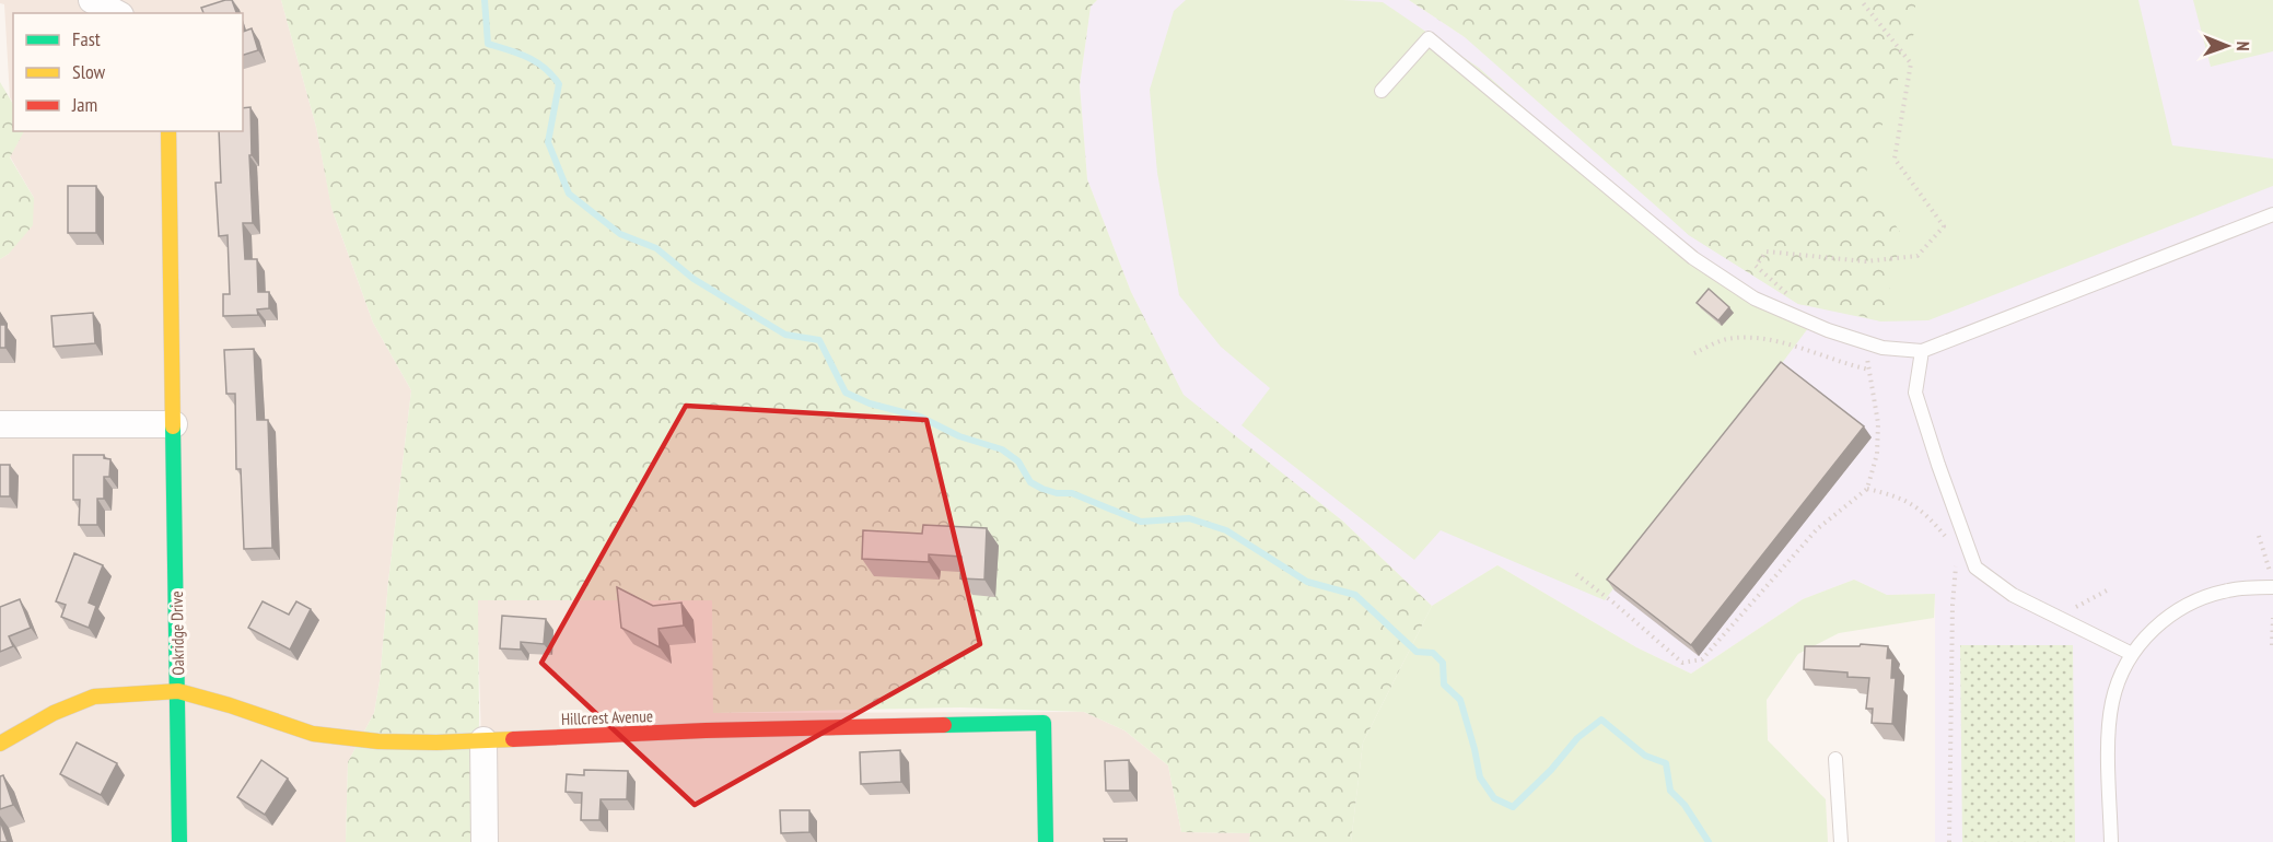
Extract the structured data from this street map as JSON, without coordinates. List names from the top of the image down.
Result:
{
  "streets": {
    "street": ["Oakridge Drive", "Hillcrest Avenue"]
  },
  "crossings": [
    ["Oakridge Drive", "Hillcrest Avenue"]
  ],
  "legend": ["Fast", "Slow", "Jam"],
  "north": "right"
}
